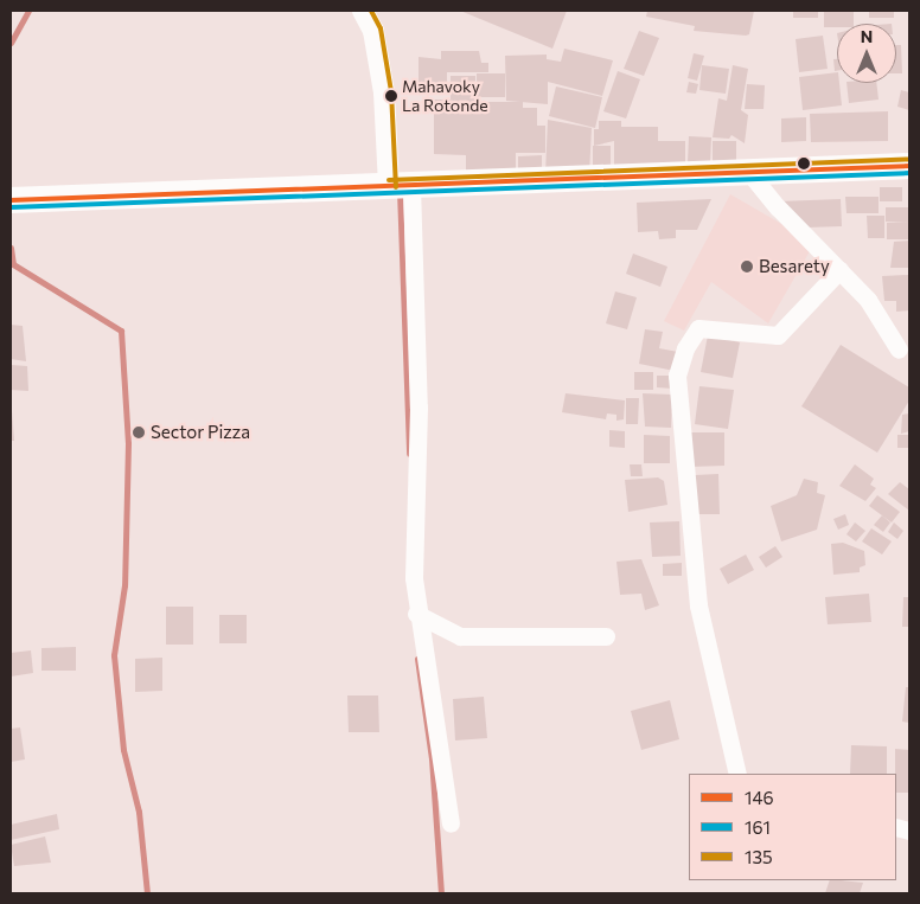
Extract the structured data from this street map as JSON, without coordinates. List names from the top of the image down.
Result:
{
  "places": ["Mahavoky La Rotonde", "Besarety", "Sector Pizza"],
  "lines": ["transit line 135", "transit line 146", "transit line 161"],
  "legend": ["146", "161", "135"],
  "north": "top"
}
